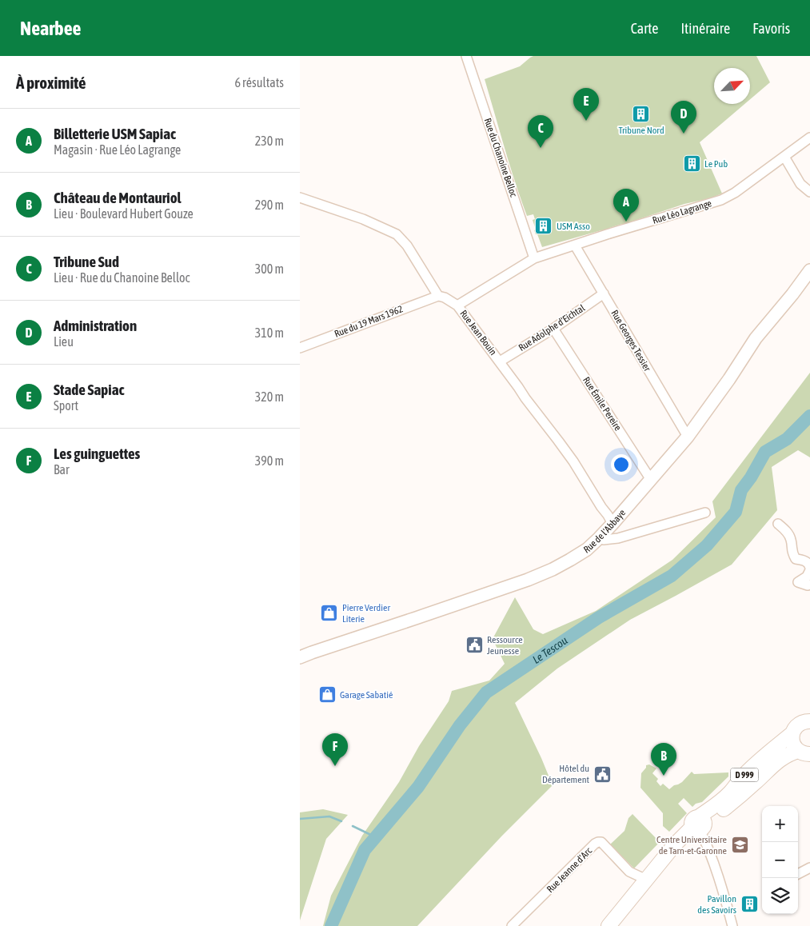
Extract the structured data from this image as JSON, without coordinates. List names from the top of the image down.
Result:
{
  "streets": {
    "main road": ["Rue de l'Abbaye", "D 999"],
    "street": [
      "Rue du Chanoine Belloc",
      "Rue Léo Lagrange",
      "Rue du 19 Mars 1962",
      "Rue Adolphe d'Eichtal",
      "Rue Jean Bouin",
      "Rue Georges Tessier",
      "Rue Émile Pereire",
      "Rue Jeanne d'Arc"
    ]
  },
  "crossings": [
    ["Rue du Chanoine Belloc", "Rue Léo Lagrange"],
    ["Rue Léo Lagrange", "Rue Jean Bouin"],
    ["Rue Léo Lagrange", "Rue Georges Tessier"],
    ["Rue du 19 Mars 1962", "Rue Jean Bouin"],
    ["Rue Adolphe d'Eichtal", "Rue Jean Bouin"],
    ["Rue Adolphe d'Eichtal", "Rue Georges Tessier"],
    ["Rue Adolphe d'Eichtal", "Rue Émile Pereire"],
    ["Rue Jean Bouin", "Rue de l'Abbaye"],
    ["Rue Georges Tessier", "Rue de l'Abbaye"],
    ["Rue Émile Pereire", "Rue de l'Abbaye"],
    ["D 999", "Rue Jeanne d'Arc"]
  ],
  "water": ["Le Tescou"],
  "places": {
    "building": [
      "Tribune Nord",
      "Le Pub",
      "USM Asso",
      "Pavillon des Savoirs"
    ],
    "shop": ["Pierre Verdier Literie", "Garage Sabatié"],
    "public building": ["Ressource Jeunesse", "Hôtel du Département"],
    "school or university": ["Centre Universitaire de Tarn-et-Garonne"]
  },
  "north": "top right",
  "page": {
    "header": "Nearbee",
    "nav": ["Carte", "Itinéraire", "Favoris"],
    "heading": ["À proximité", "6 résultats"],
    "pins": [
      "E",
      "D",
      "C",
      "A",
      "F",
      "B"
    ],
    "list": [
      {
        "mark": "A",
        "name": "Billetterie USM Sapiac",
        "note": "Magasin · Rue Léo Lagrange",
        "value": "230 m"
      },
      {
        "mark": "B",
        "name": "Château de Montauriol",
        "note": "Lieu · Boulevard Hubert Gouze",
        "value": "290 m"
      },
      {
        "mark": "C",
        "name": "Tribune Sud",
        "note": "Lieu · Rue du Chanoine Belloc",
        "value": "300 m"
      },
      {
        "mark": "D",
        "name": "Administration",
        "note": "Lieu",
        "value": "310 m"
      },
      {
        "mark": "E",
        "name": "Stade Sapiac",
        "note": "Sport",
        "value": "320 m"
      },
      {
        "mark": "F",
        "name": "Les guinguettes",
        "note": "Bar",
        "value": "390 m"
      }
    ],
    "map_buttons": ["+", "−"]
  }
}
